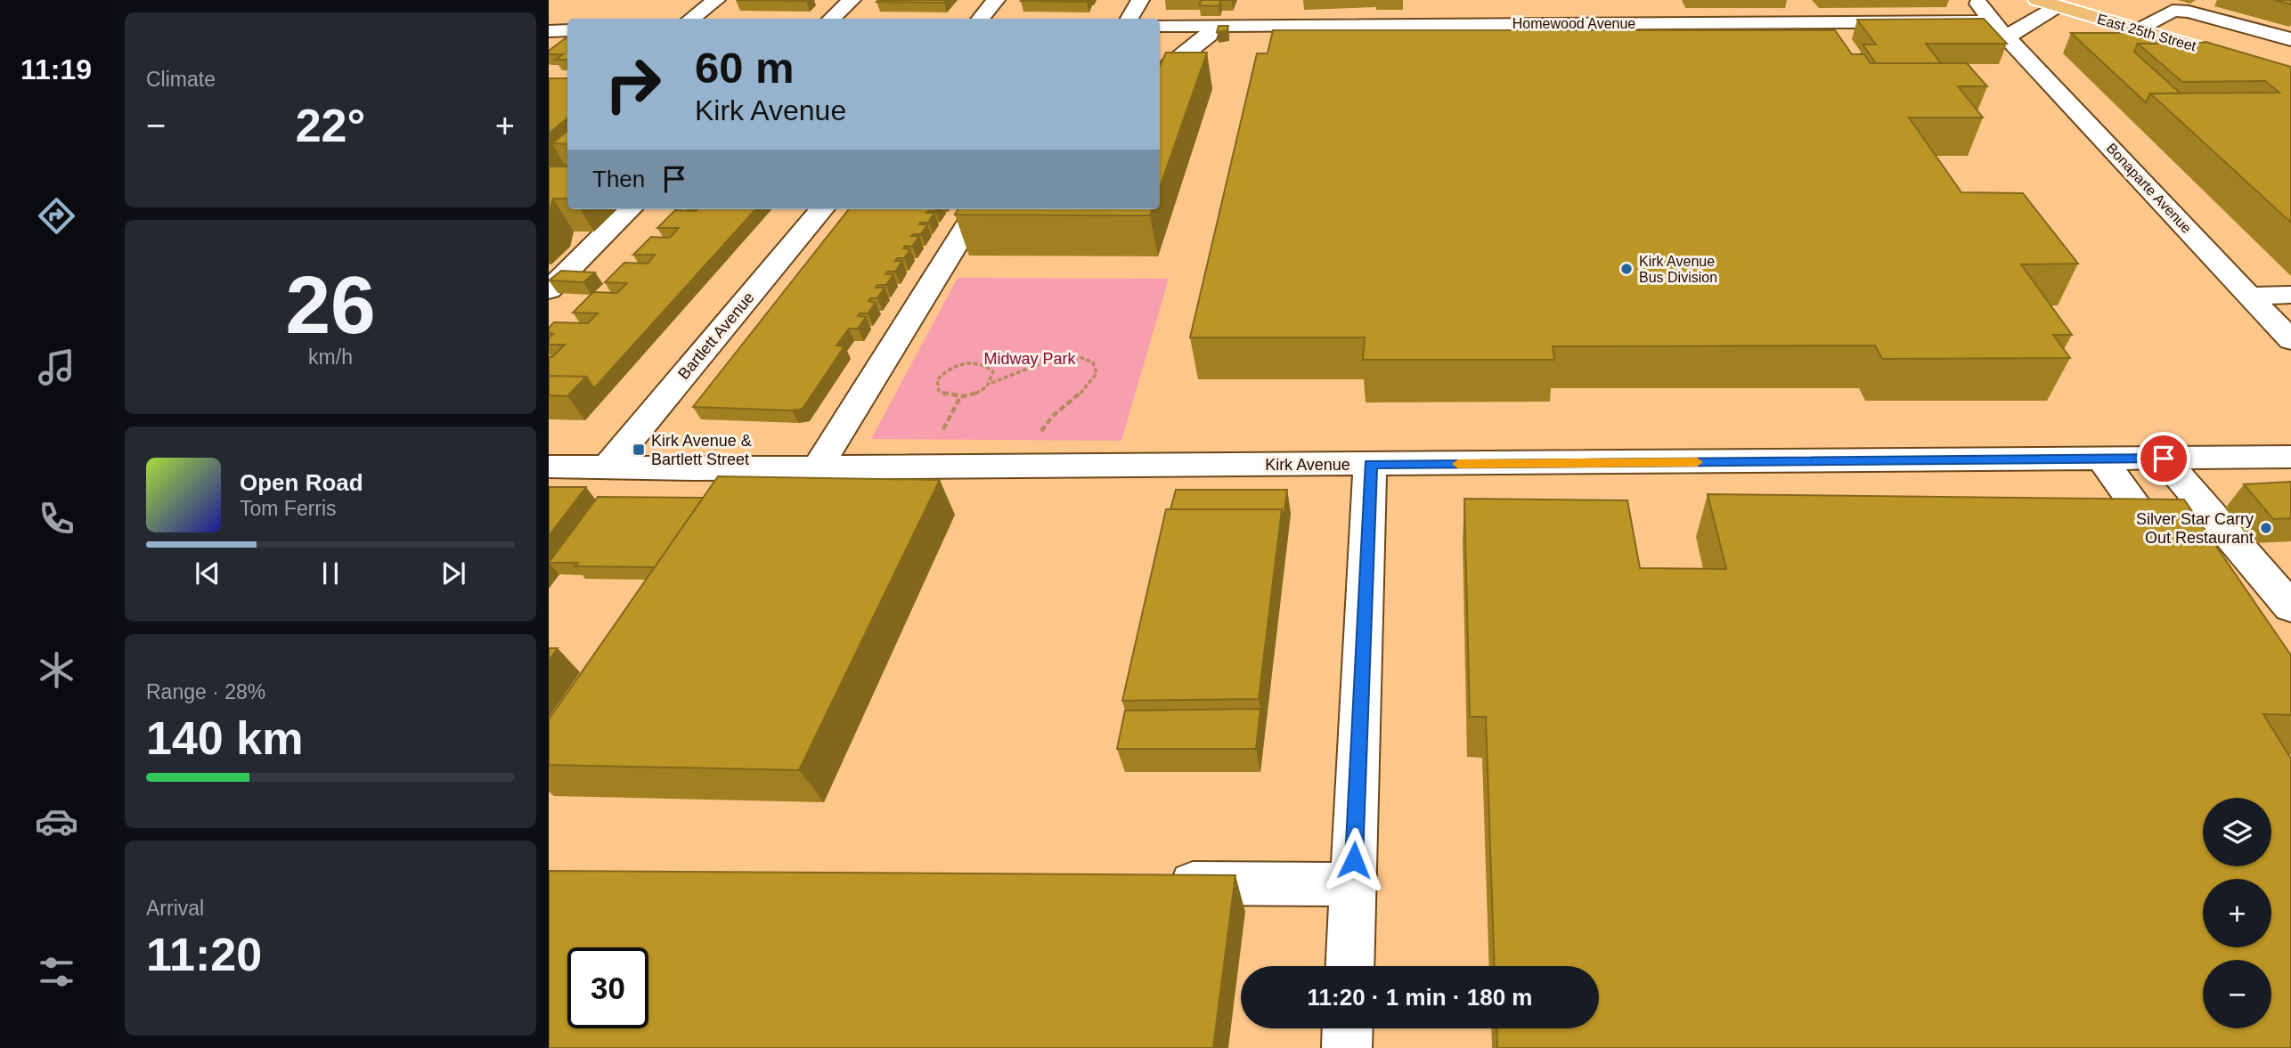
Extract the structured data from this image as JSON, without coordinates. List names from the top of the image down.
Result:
{
  "streets": {
    "main road": ["East 25th Street"],
    "street": [
      "Homewood Avenue",
      "Bonaparte Avenue",
      "Bartlett Avenue",
      "Kirk Avenue"
    ]
  },
  "crossings": [
    ["Homewood Avenue", "Bonaparte Avenue"],
    ["Bartlett Avenue", "Kirk Avenue"]
  ],
  "parks": ["Midway Park"],
  "places": {
    "other": ["Kirk Avenue Bus Division", "Silver Star Carry Out Restaurant"],
    "transit": ["Kirk Avenue & Bartlett Street"]
  },
  "page": {
    "tabs": "11:19",
    "tile": [
      "Climate",
      ["26", "km/h"],
      ["Range · 28%", "140 km"],
      ["Arrival", "11:20"]
    ],
    "turn": ["60 m", "Kirk Avenue"],
    "heat": ["−", "22°", "+"],
    "then": "Then",
    "song": ["Open Road", "Tom Ferris"],
    "map_buttons": ["+", "−"],
    "limit": "30",
    "trip": "11:20 · 1 min · 180 m"
  }
}
